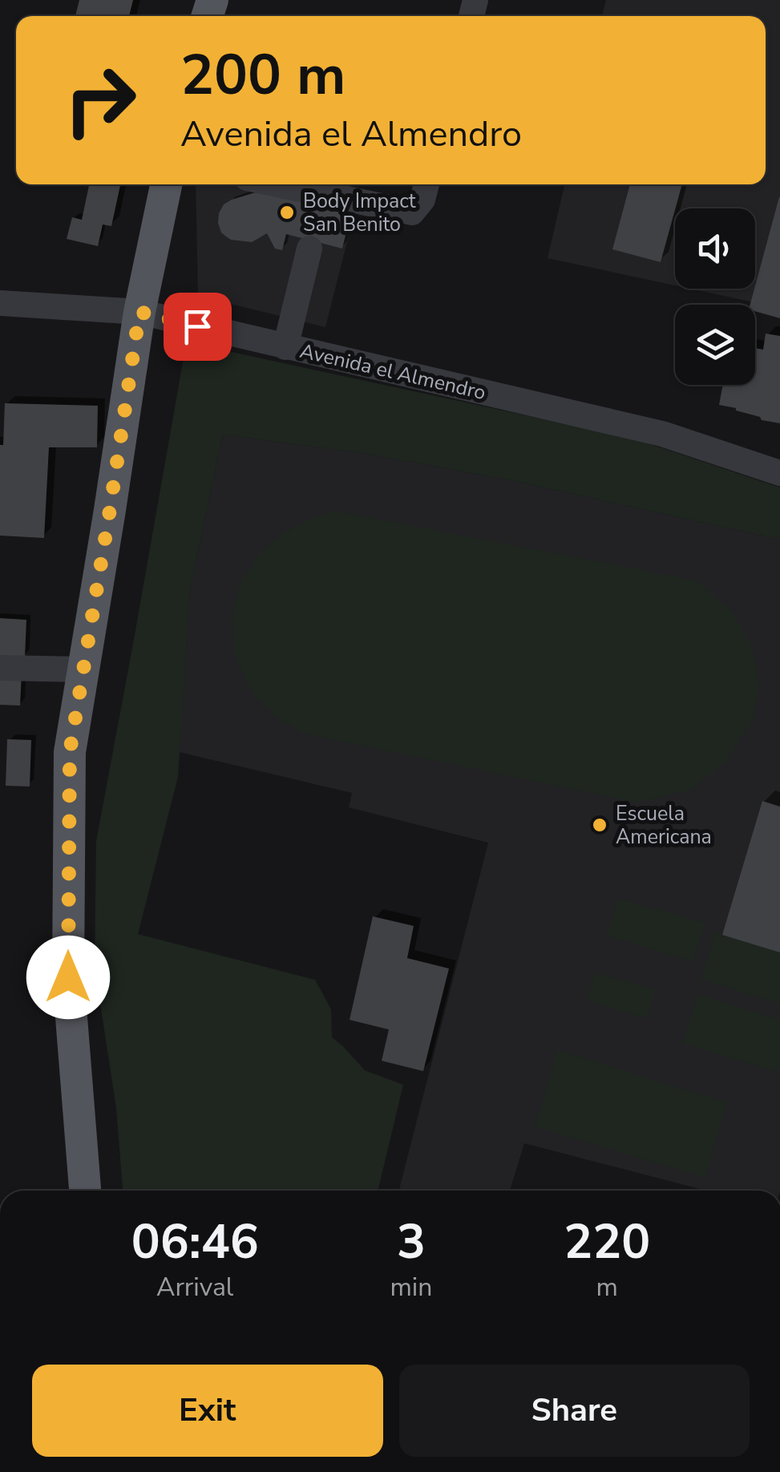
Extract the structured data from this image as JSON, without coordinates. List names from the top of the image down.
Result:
{
  "streets": {
    "street": ["Avenida el Almendro"]
  },
  "places": ["Body Impact San Benito", "Escuela Americana"],
  "page": {
    "turn": ["200 m", "Avenida el Almendro"],
    "eta": [
      "06:46",
      "Arrival",
      "3",
      "min",
      "220",
      "m"
    ],
    "buttons": ["Exit", "Share"]
  }
}
